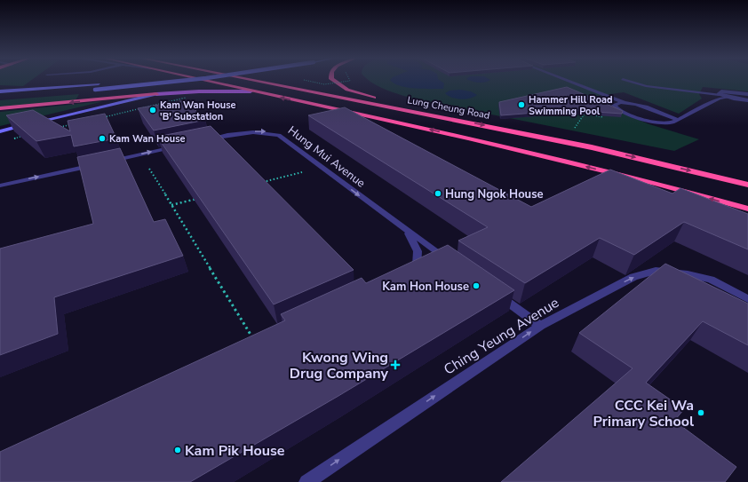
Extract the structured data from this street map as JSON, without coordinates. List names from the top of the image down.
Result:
{
  "streets": {
    "highway": ["Lung Cheung Road"],
    "street": ["Hung Mui Avenue", "Ching Yeung Avenue"]
  },
  "one_way": ["Hung Mui Avenue", "Ching Yeung Avenue"],
  "places": {
    "other": [
      "Hammer Hill Road Swimming Pool",
      "Kam Wan House 'B' Substation",
      "Kam Wan House",
      "Hung Ngok House",
      "Kam Hon House",
      "CCC Kei Wa Primary School",
      "Kam Pik House"
    ],
    "health": ["Kwong Wing Drug Company"]
  }
}
